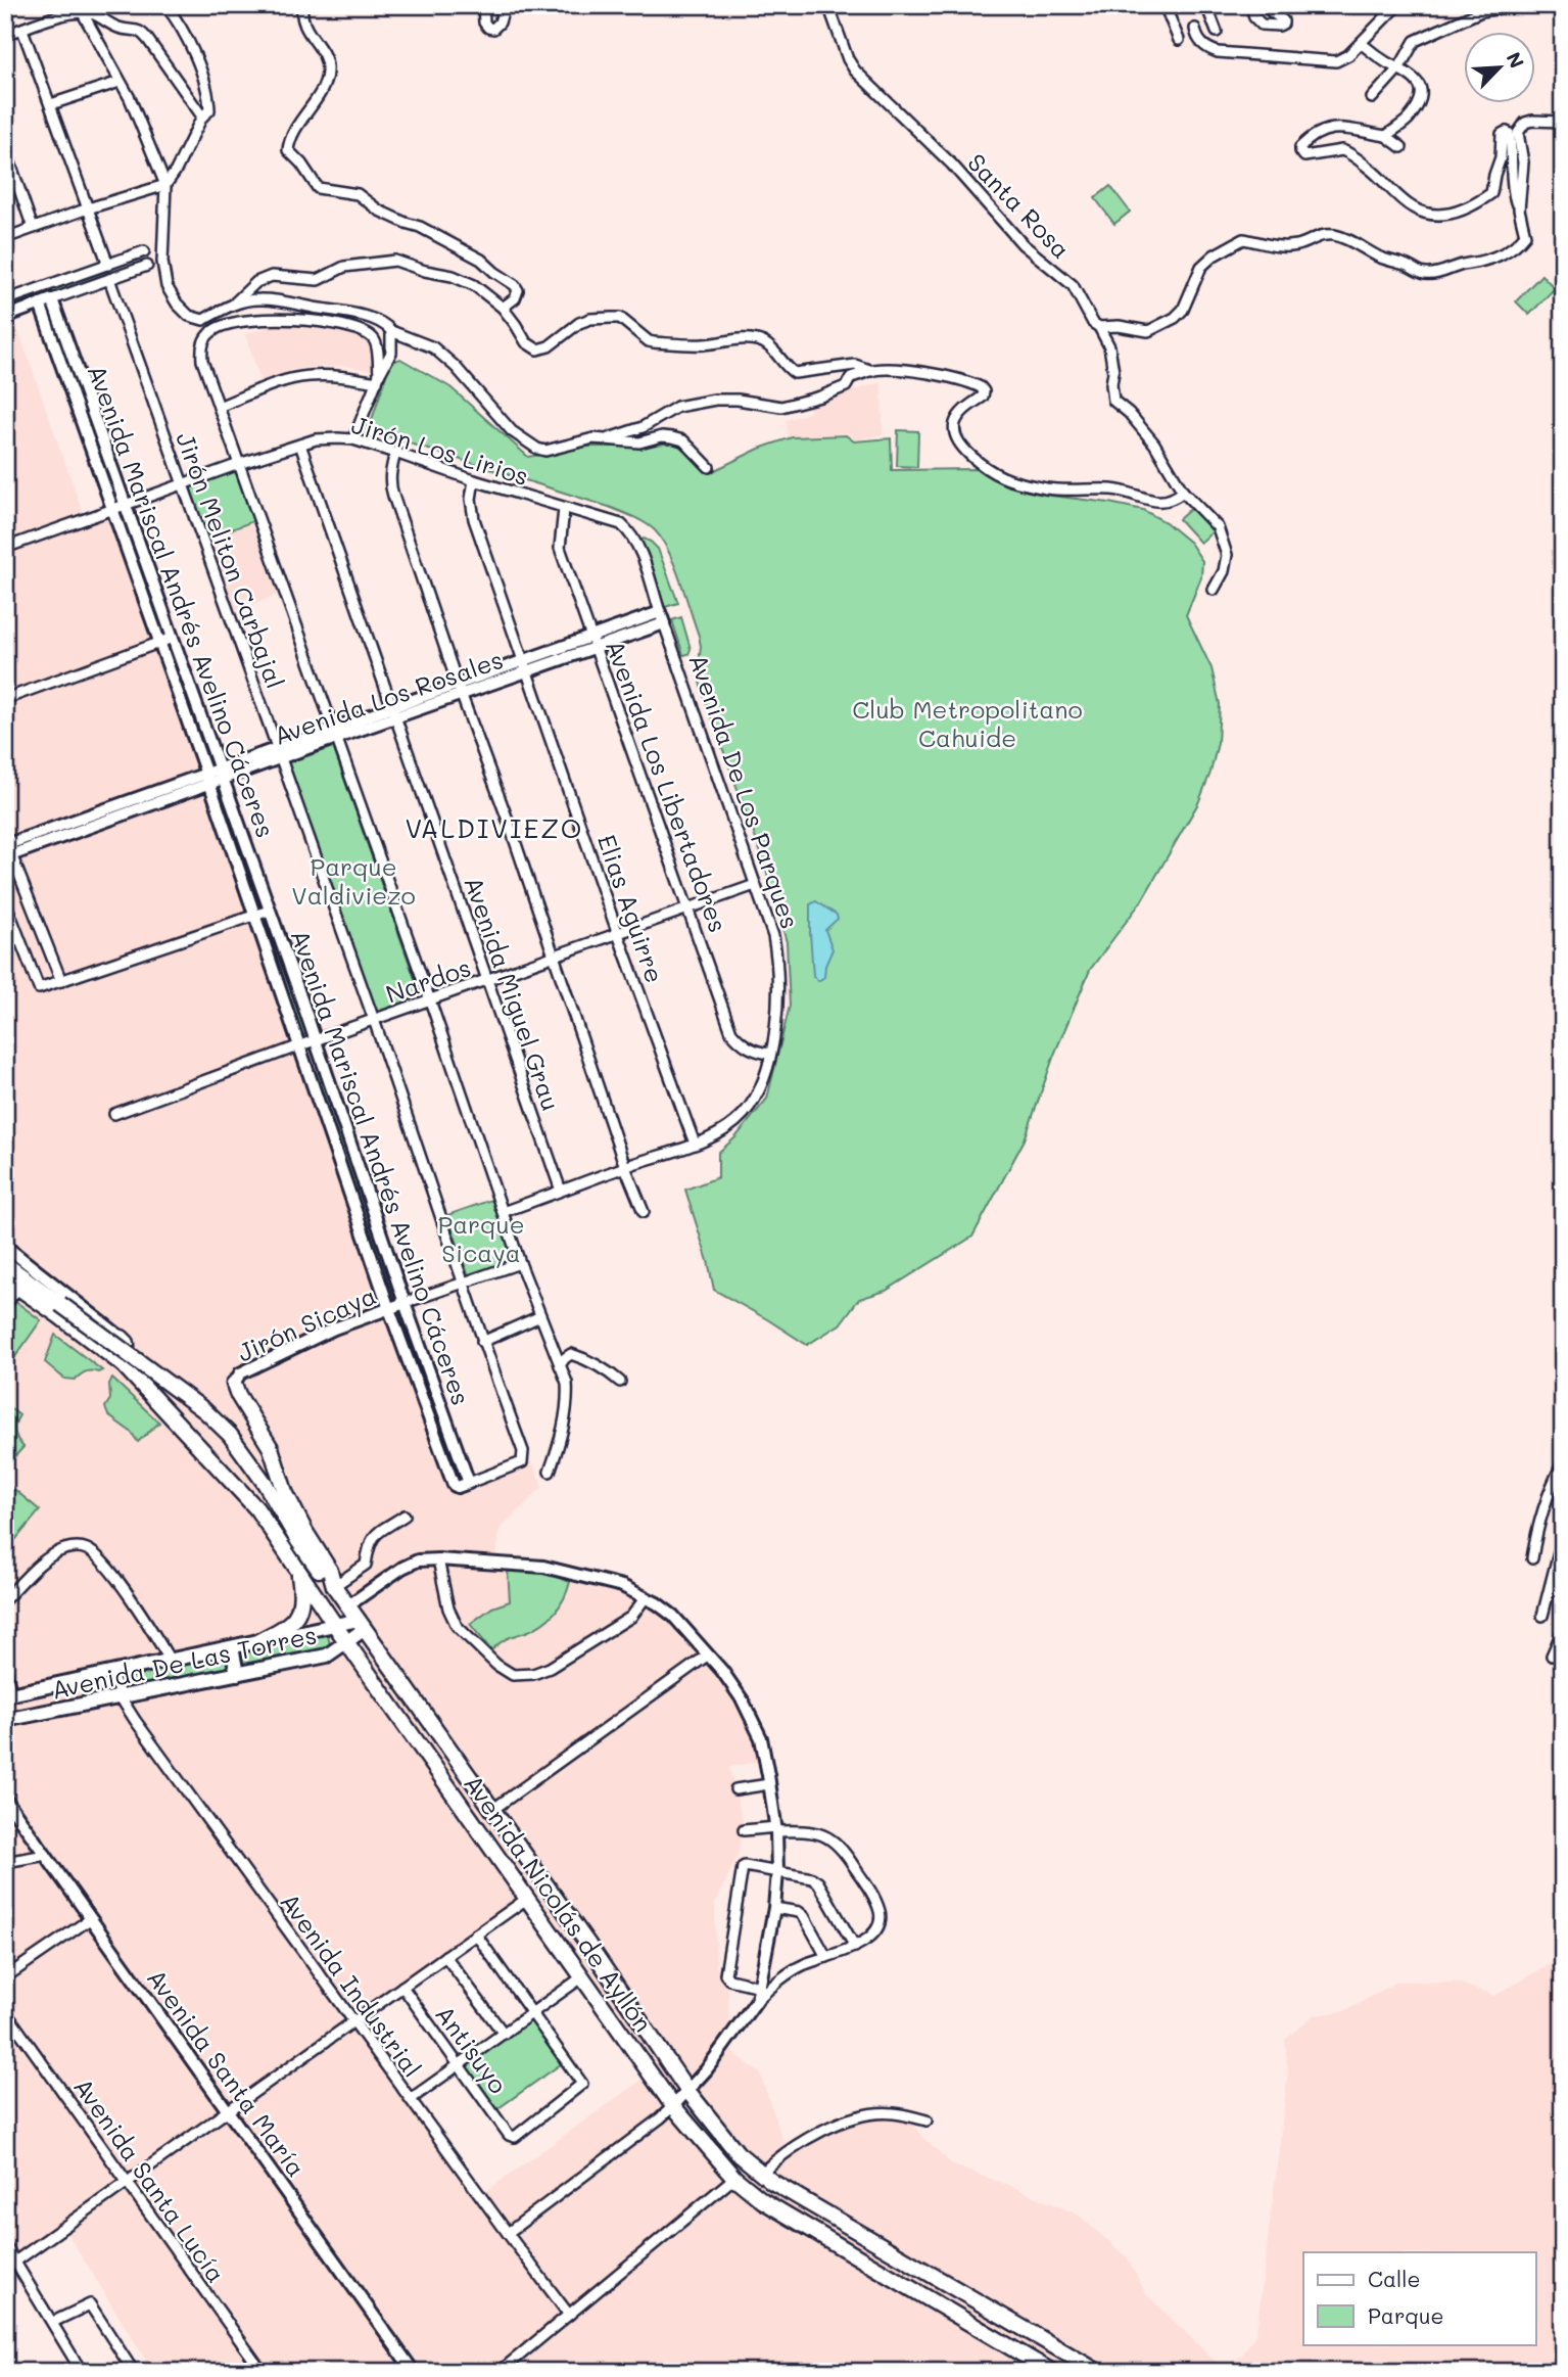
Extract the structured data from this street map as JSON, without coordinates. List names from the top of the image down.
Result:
{
  "streets": {
    "main road": ["Avenida De Las Torres", "Avenida Nicolás de Ayllón"],
    "street": [
      "Santa Rosa",
      "Jirón Los Lirios",
      "Jirón Meliton Carbajal",
      "Avenida Mariscal Andrés Avelino Cáceres",
      "Avenida Los Rosales",
      "Avenida Los Libertadores",
      "Avenida De Los Parques",
      "Elias Aguirre",
      "Nardos",
      "Avenida Miguel Grau",
      "Jirón Sicaya",
      "Avenida Industrial",
      "Antisuyo",
      "Avenida Santa María",
      "Avenida Santa Lucía"
    ]
  },
  "crossings": [
    ["Jirón Los Lirios", "Jirón Meliton Carbajal"],
    ["Jirón Los Lirios", "Avenida Mariscal Andrés Avelino Cáceres"],
    ["Jirón Los Lirios", "Avenida Los Libertadores"],
    ["Jirón Los Lirios", "Avenida De Los Parques"],
    ["Jirón Los Lirios", "Elias Aguirre"],
    ["Jirón Los Lirios", "Avenida Miguel Grau"],
    ["Jirón Meliton Carbajal", "Avenida Mariscal Andrés Avelino Cáceres"],
    ["Jirón Meliton Carbajal", "Avenida Los Rosales"],
    ["Jirón Meliton Carbajal", "Nardos"],
    ["Jirón Meliton Carbajal", "Jirón Sicaya"],
    ["Avenida Mariscal Andrés Avelino Cáceres", "Avenida Los Rosales"],
    ["Avenida Mariscal Andrés Avelino Cáceres", "Nardos"],
    ["Avenida Mariscal Andrés Avelino Cáceres", "Jirón Sicaya"],
    ["Avenida Los Rosales", "Avenida Los Libertadores"],
    ["Avenida Los Rosales", "Avenida De Los Parques"],
    ["Avenida Los Rosales", "Elias Aguirre"],
    ["Avenida Los Rosales", "Avenida Miguel Grau"],
    ["Avenida Los Libertadores", "Avenida De Los Parques"],
    ["Avenida Los Libertadores", "Nardos"],
    ["Avenida De Los Parques", "Elias Aguirre"],
    ["Avenida De Los Parques", "Nardos"],
    ["Avenida De Los Parques", "Avenida Miguel Grau"],
    ["Elias Aguirre", "Nardos"],
    ["Nardos", "Avenida Miguel Grau"],
    ["Jirón Sicaya", "Avenida Nicolás de Ayllón"],
    ["Avenida De Las Torres", "Avenida Nicolás de Ayllón"],
    ["Avenida De Las Torres", "Avenida Industrial"]
  ],
  "districts": ["VALDIVIEZO"],
  "parks": ["Club Metropolitano Cahuide", "Parque Valdiviezo", "Parque Sicaya"],
  "legend": ["Calle", "Parque"],
  "north": "top right"
}
